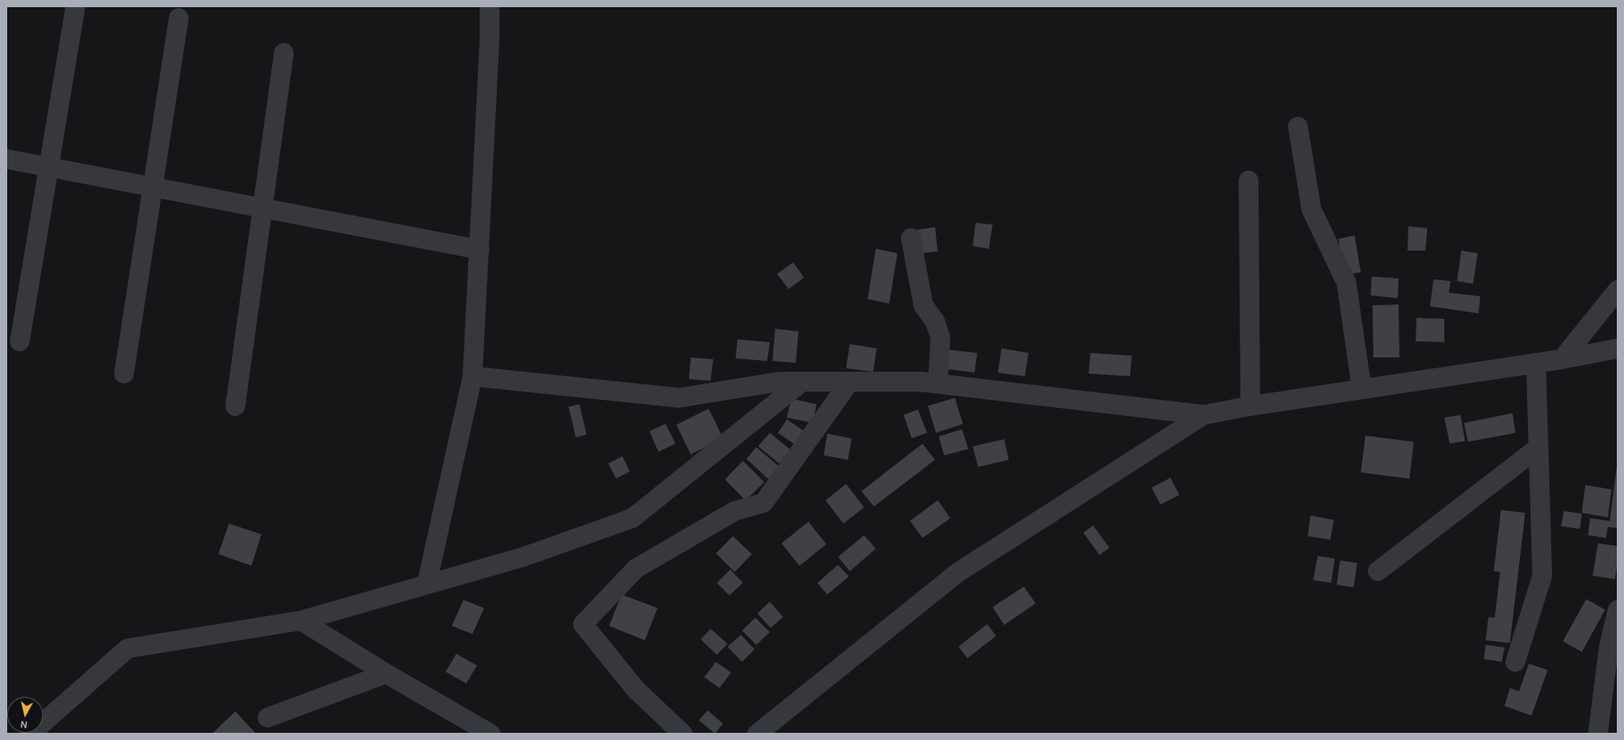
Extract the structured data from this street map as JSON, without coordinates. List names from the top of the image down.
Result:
{
  "north": "bottom"
}
